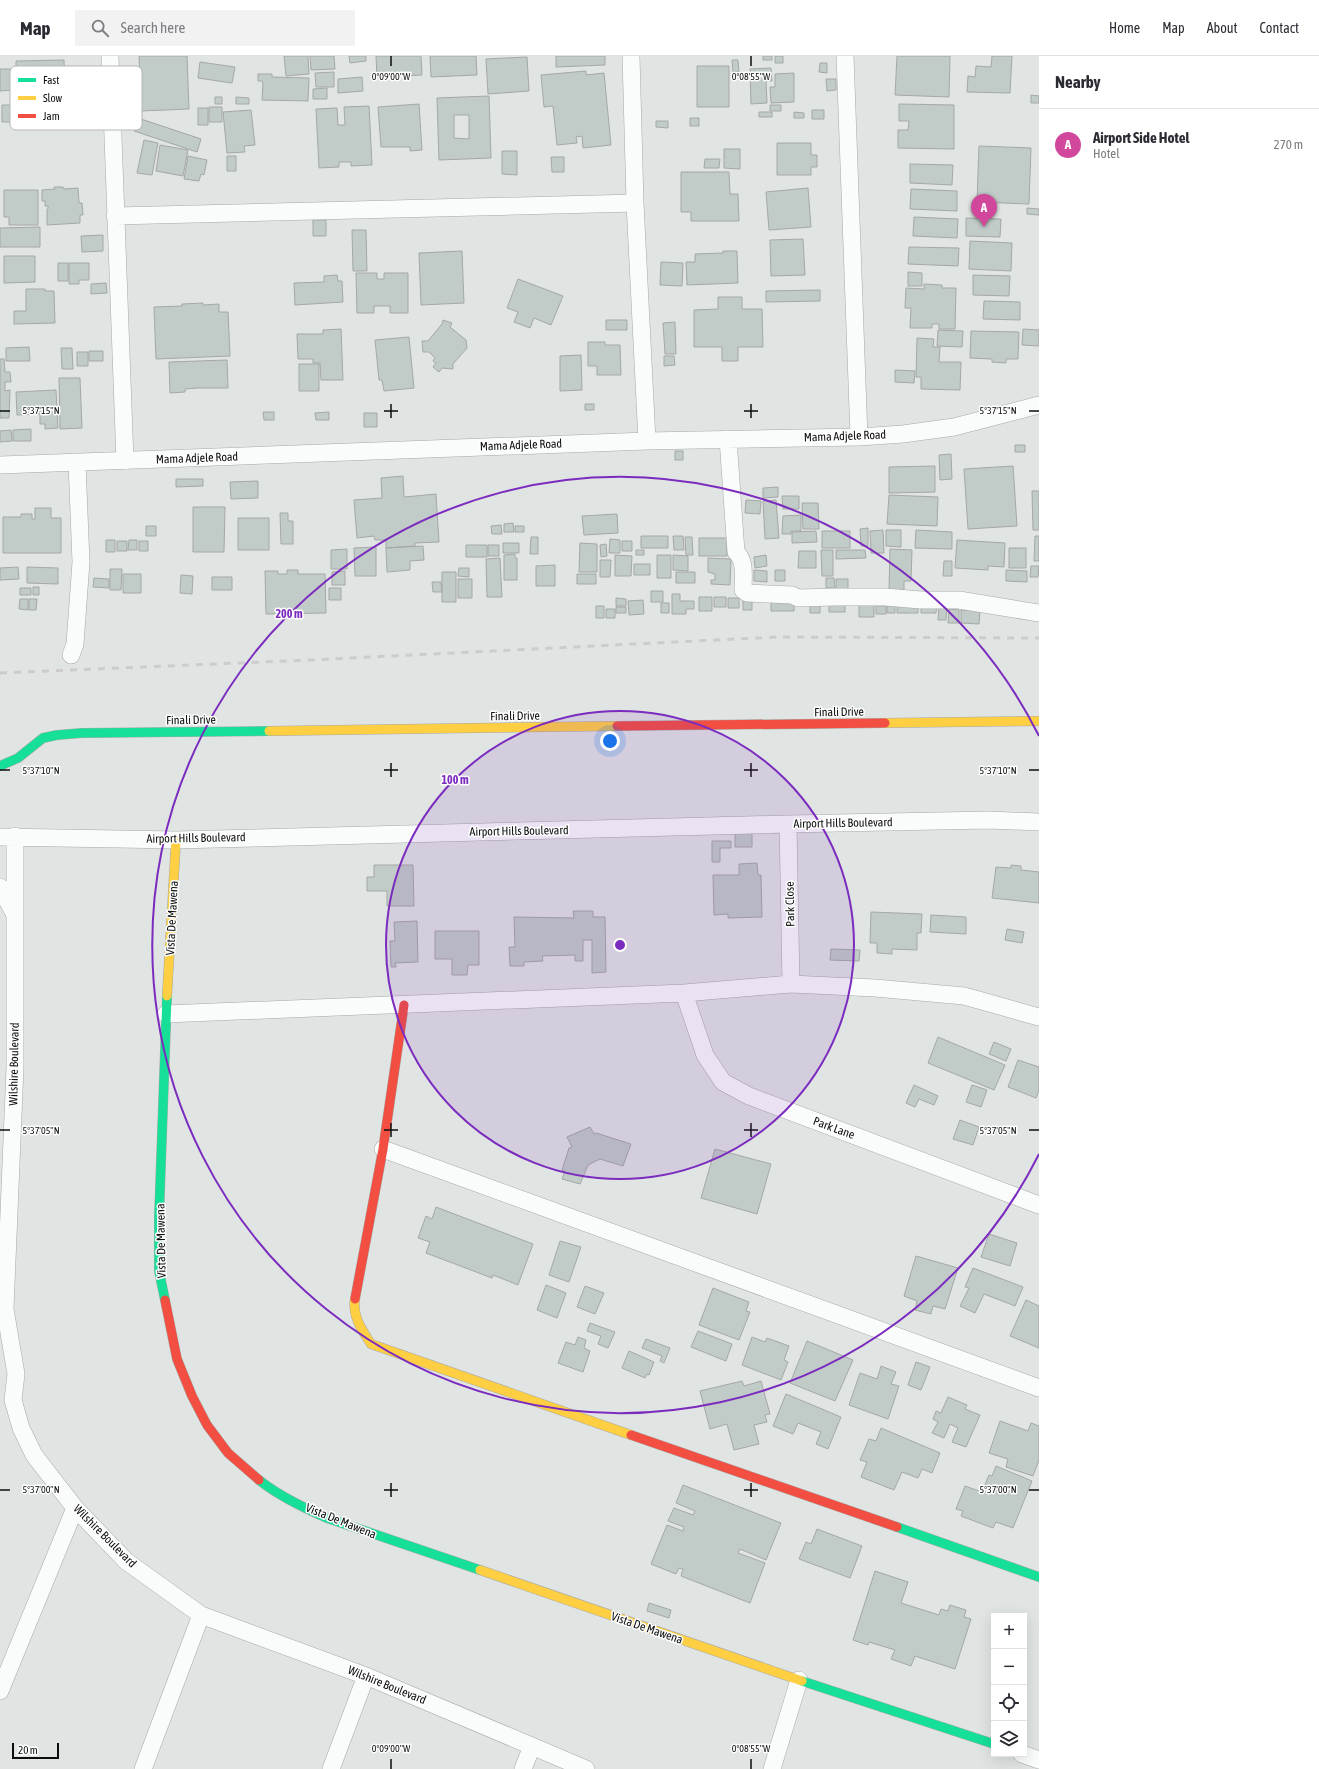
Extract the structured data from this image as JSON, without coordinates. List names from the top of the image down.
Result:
{
  "streets": {
    "street": [
      "Mama Adjele Road",
      "Finali Drive",
      "Airport Hills Boulevard",
      "Park Close",
      "Vista De Mawena",
      "Wilshire Boulevard",
      "Park Lane"
    ]
  },
  "crossings": [
    ["Airport Hills Boulevard", "Park Close"],
    ["Airport Hills Boulevard", "Vista De Mawena"],
    ["Airport Hills Boulevard", "Wilshire Boulevard"]
  ],
  "legend": ["Fast", "Slow", "Jam"],
  "scale_bar": "20 m",
  "page": {
    "header": "Map",
    "search": "Search here",
    "nav": [
      "Home",
      "Map",
      "About",
      "Contact"
    ],
    "heading": "Nearby",
    "list": [
      {
        "mark": "A",
        "name": "Airport Side Hotel",
        "note": "Hotel",
        "value": "270 m"
      }
    ],
    "pins": "A",
    "map_buttons": ["+", "−"],
    "scale": "20 m"
  },
  "coordinates": [
    "0°09'00\"W",
    "0°08'55\"W",
    "5°37'15\"N",
    "5°37'10\"N",
    "5°37'05\"N",
    "5°37'00\"N"
  ],
  "rings": ["200 m", "100 m"]
}
